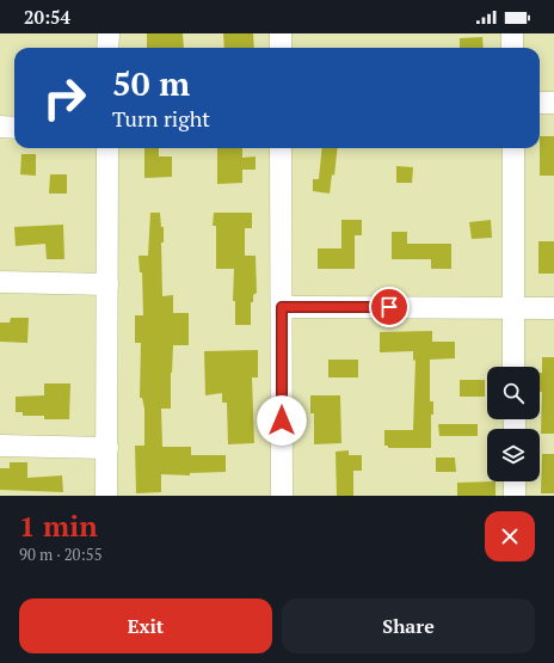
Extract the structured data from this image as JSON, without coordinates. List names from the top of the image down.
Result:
{
  "page": {
    "status": "20:54",
    "turn": ["50 m", "Turn right"],
    "heading": ["1 min", "90 m · 20:55"],
    "buttons": ["Exit", "Share"]
  }
}
